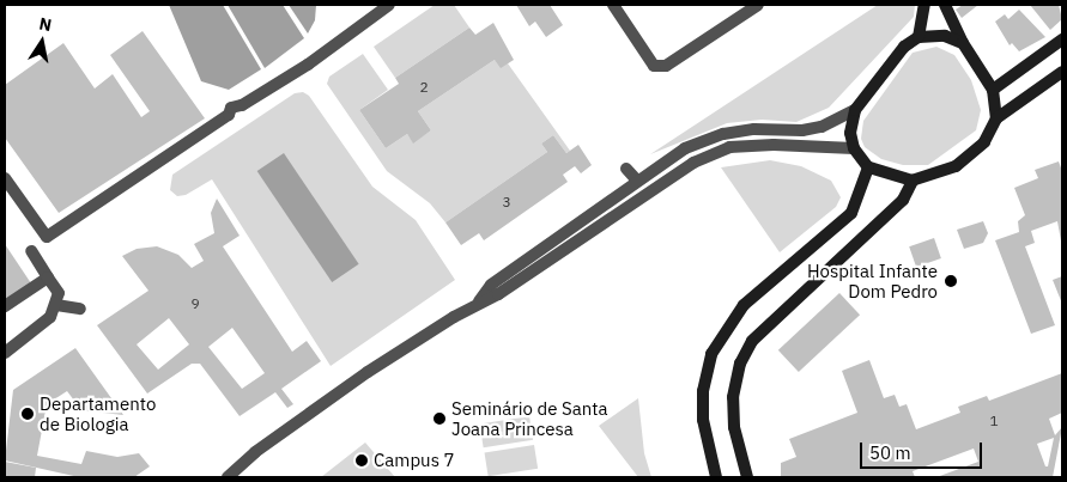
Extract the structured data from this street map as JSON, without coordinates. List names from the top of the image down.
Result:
{
  "places": [
    "Hospital Infante Dom Pedro",
    "Departamento de Biologia",
    "Seminário de Santa Joana Princesa",
    "Campus 7"
  ],
  "house_numbers": [
    "2",
    "3",
    "9",
    "1"
  ],
  "scale_bar": "50 m",
  "north": "top"
}
